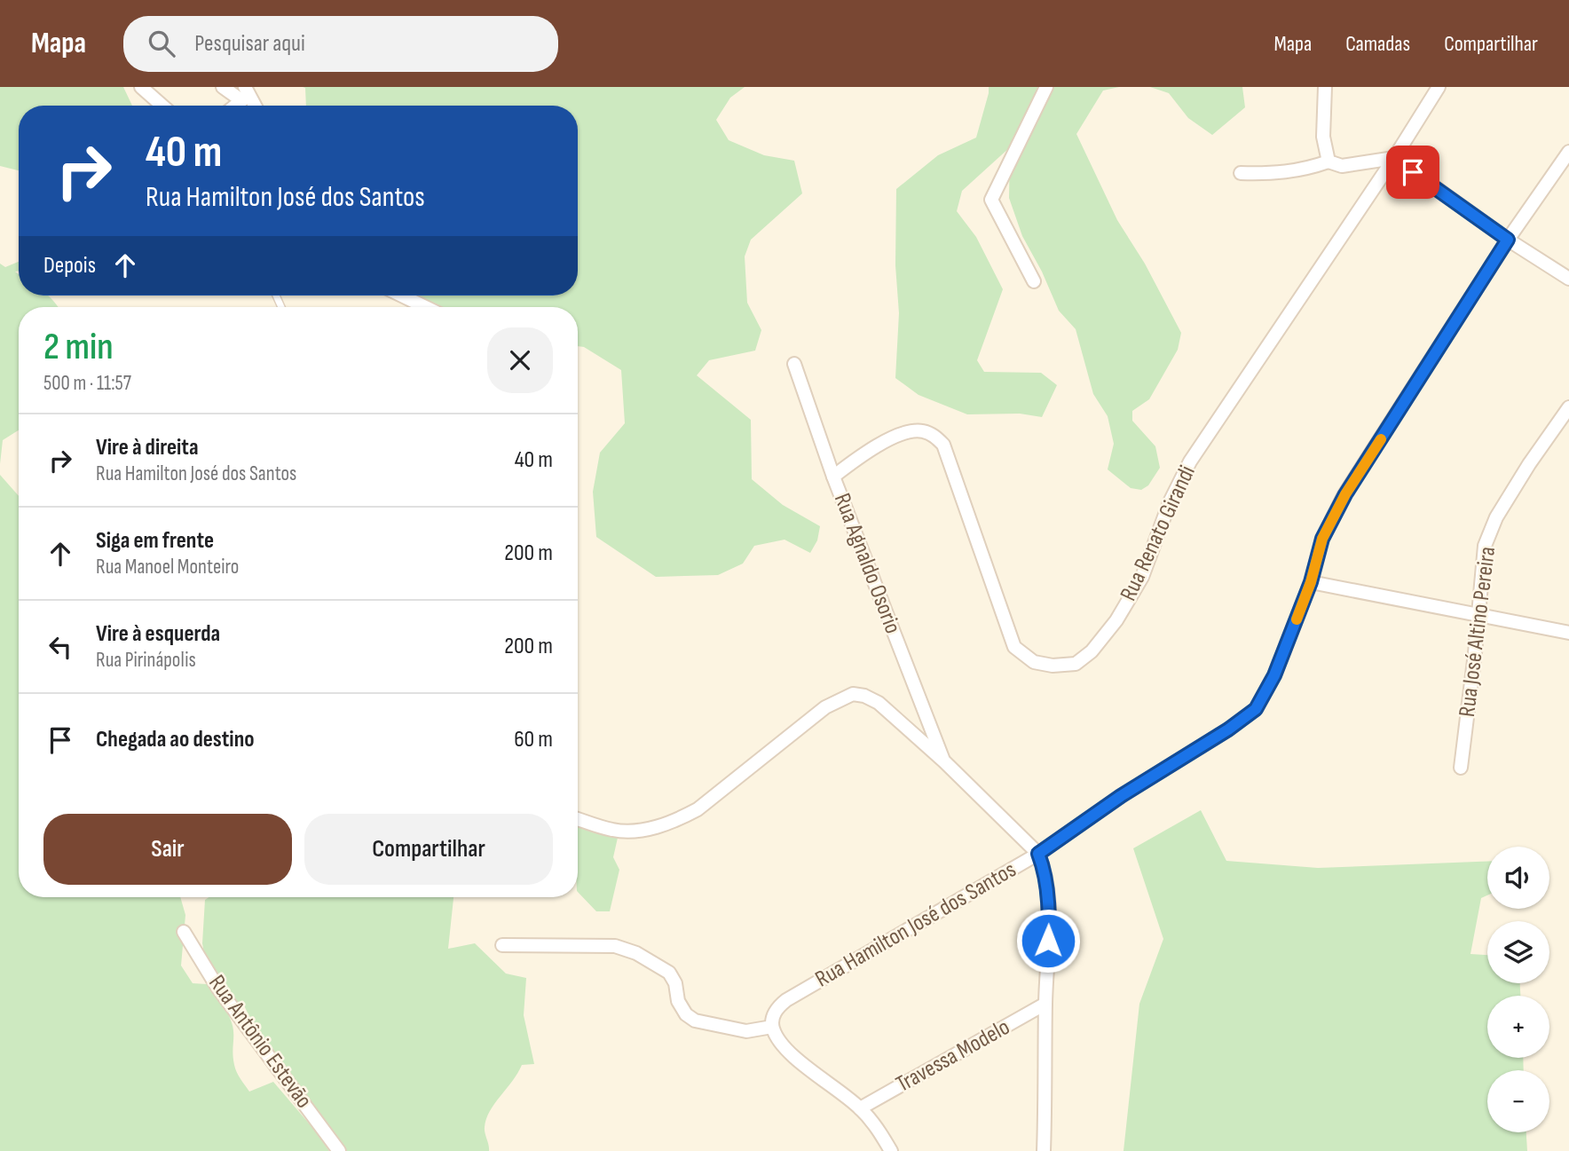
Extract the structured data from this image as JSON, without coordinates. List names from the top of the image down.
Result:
{
  "streets": {
    "street": [
      "Rua Renato Girandi",
      "Rua Agnaldo Osorio",
      "Rua José Altino Pereira",
      "Rua Hamilton José dos Santos",
      "Rua Antônio Estevão",
      "Travessa Modelo"
    ]
  },
  "crossings": [
    ["Rua Renato Girandi", "Rua Agnaldo Osorio"]
  ],
  "page": {
    "header": "Mapa",
    "search": "Pesquisar aqui",
    "nav": ["Mapa", "Camadas", "Compartilhar"],
    "turn": ["40 m", "Rua Hamilton José dos Santos"],
    "then": "Depois",
    "heading": ["2 min", "500 m · 11:57"],
    "list": [
      {
        "name": "Vire à direita",
        "note": "Rua Hamilton José dos Santos",
        "value": "40 m"
      },
      {
        "name": "Siga em frente",
        "note": "Rua Manoel Monteiro",
        "value": "200 m"
      },
      {
        "name": "Vire à esquerda",
        "note": "Rua Pirinápolis",
        "value": "200 m"
      },
      {
        "name": "Chegada ao destino",
        "value": "60 m"
      }
    ],
    "buttons": ["Sair", "Compartilhar"],
    "map_buttons": ["+", "−"]
  }
}
